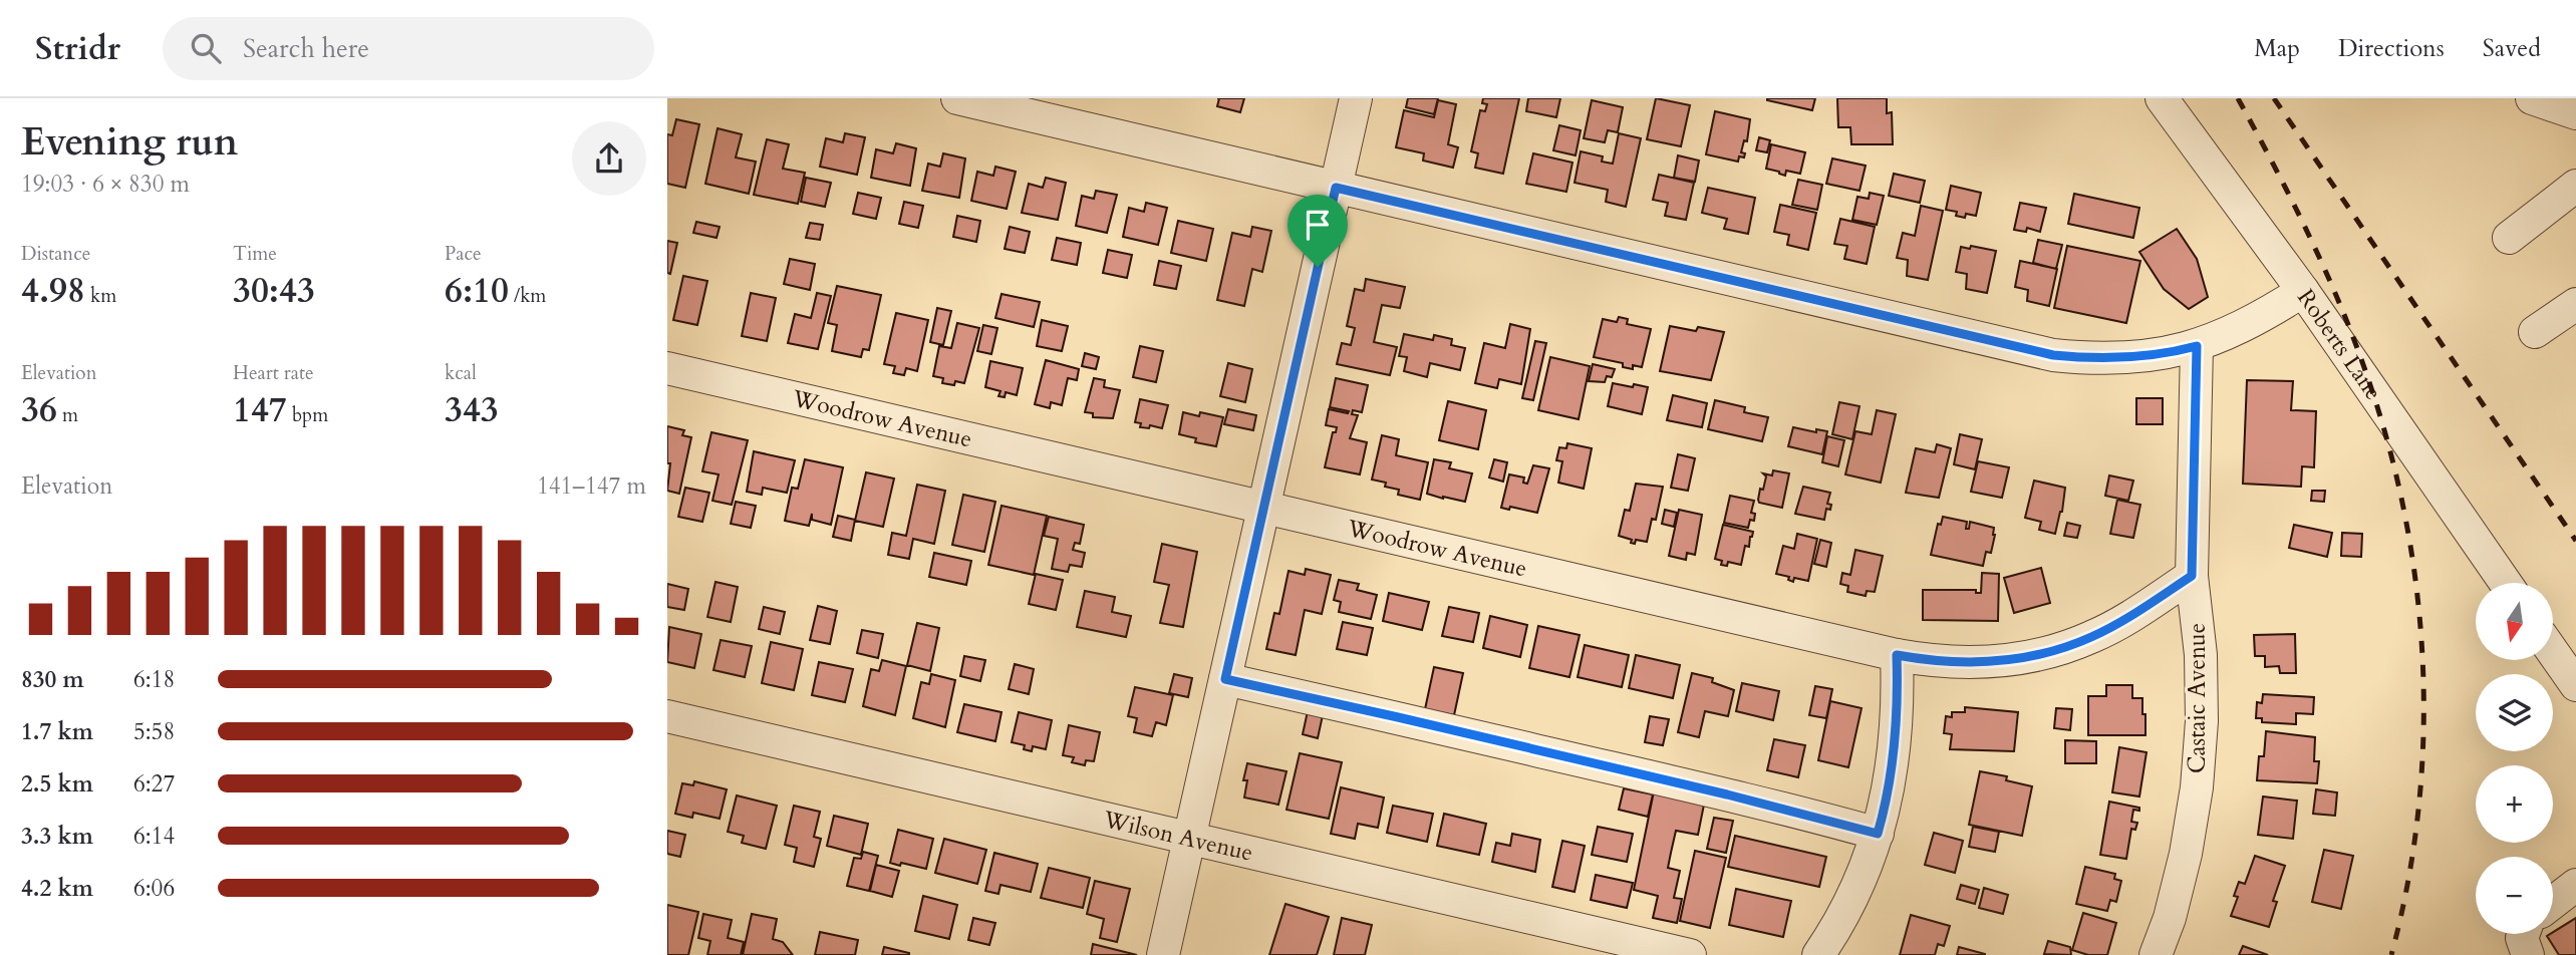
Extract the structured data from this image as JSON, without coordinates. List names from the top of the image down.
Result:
{
  "streets": {
    "street": [
      "Roberts Lane",
      "Woodrow Avenue",
      "Castaic Avenue",
      "Wilson Avenue"
    ]
  },
  "crossings": [
    ["Woodrow Avenue", "Castaic Avenue"]
  ],
  "north": "bottom",
  "page": {
    "header": "Stridr",
    "search": "Search here",
    "nav": ["Map", "Directions", "Saved"],
    "heading": ["Evening run", "19:03 · 6 × 830 m"],
    "stats": [
      ["Distance", "4.98 km"],
      ["Time", "30:43"],
      ["Pace", "6:10 /km"],
      ["Elevation", "36 m"],
      ["Heart rate", "147 bpm"],
      ["kcal", "343"]
    ],
    "chart": ["Elevation", "141–147 m"],
    "map_buttons": ["+", "−"],
    "list": [
      {
        "name": "830 m",
        "note": "6:18"
      },
      {
        "name": "1.7 km",
        "note": "5:58"
      },
      {
        "name": "2.5 km",
        "note": "6:27"
      },
      {
        "name": "3.3 km",
        "note": "6:14"
      },
      {
        "name": "4.2 km",
        "note": "6:06"
      }
    ]
  }
}
